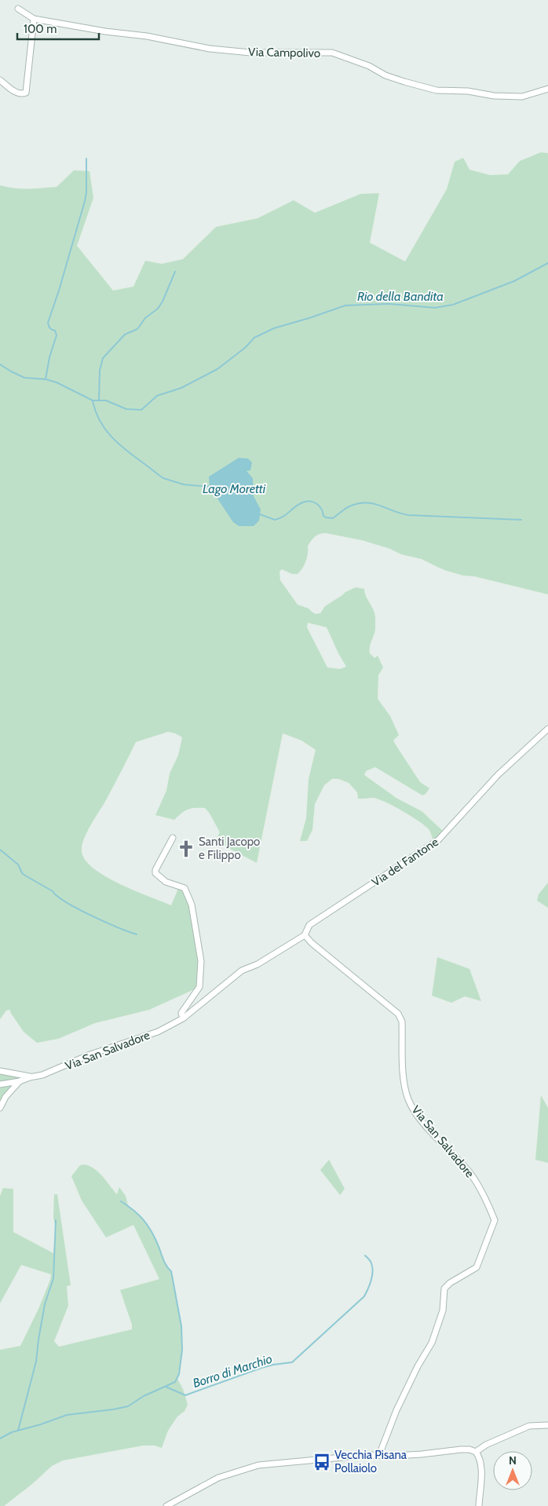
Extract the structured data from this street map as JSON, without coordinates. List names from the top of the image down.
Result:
{
  "streets": {
    "street": ["Via Campolivo", "Via del Fantone", "Via San Salvadore"]
  },
  "crossings": [
    ["Via del Fantone", "Via San Salvadore"]
  ],
  "water": ["Rio della Bandita", "Lago Moretti", "Borro di Marchio"],
  "places": {
    "church": ["Santi Jacopo e Filippo"],
    "bus stop": ["Vecchia Pisana Pollaiolo"]
  },
  "scale_bar": "100 m",
  "north": "top"
}
